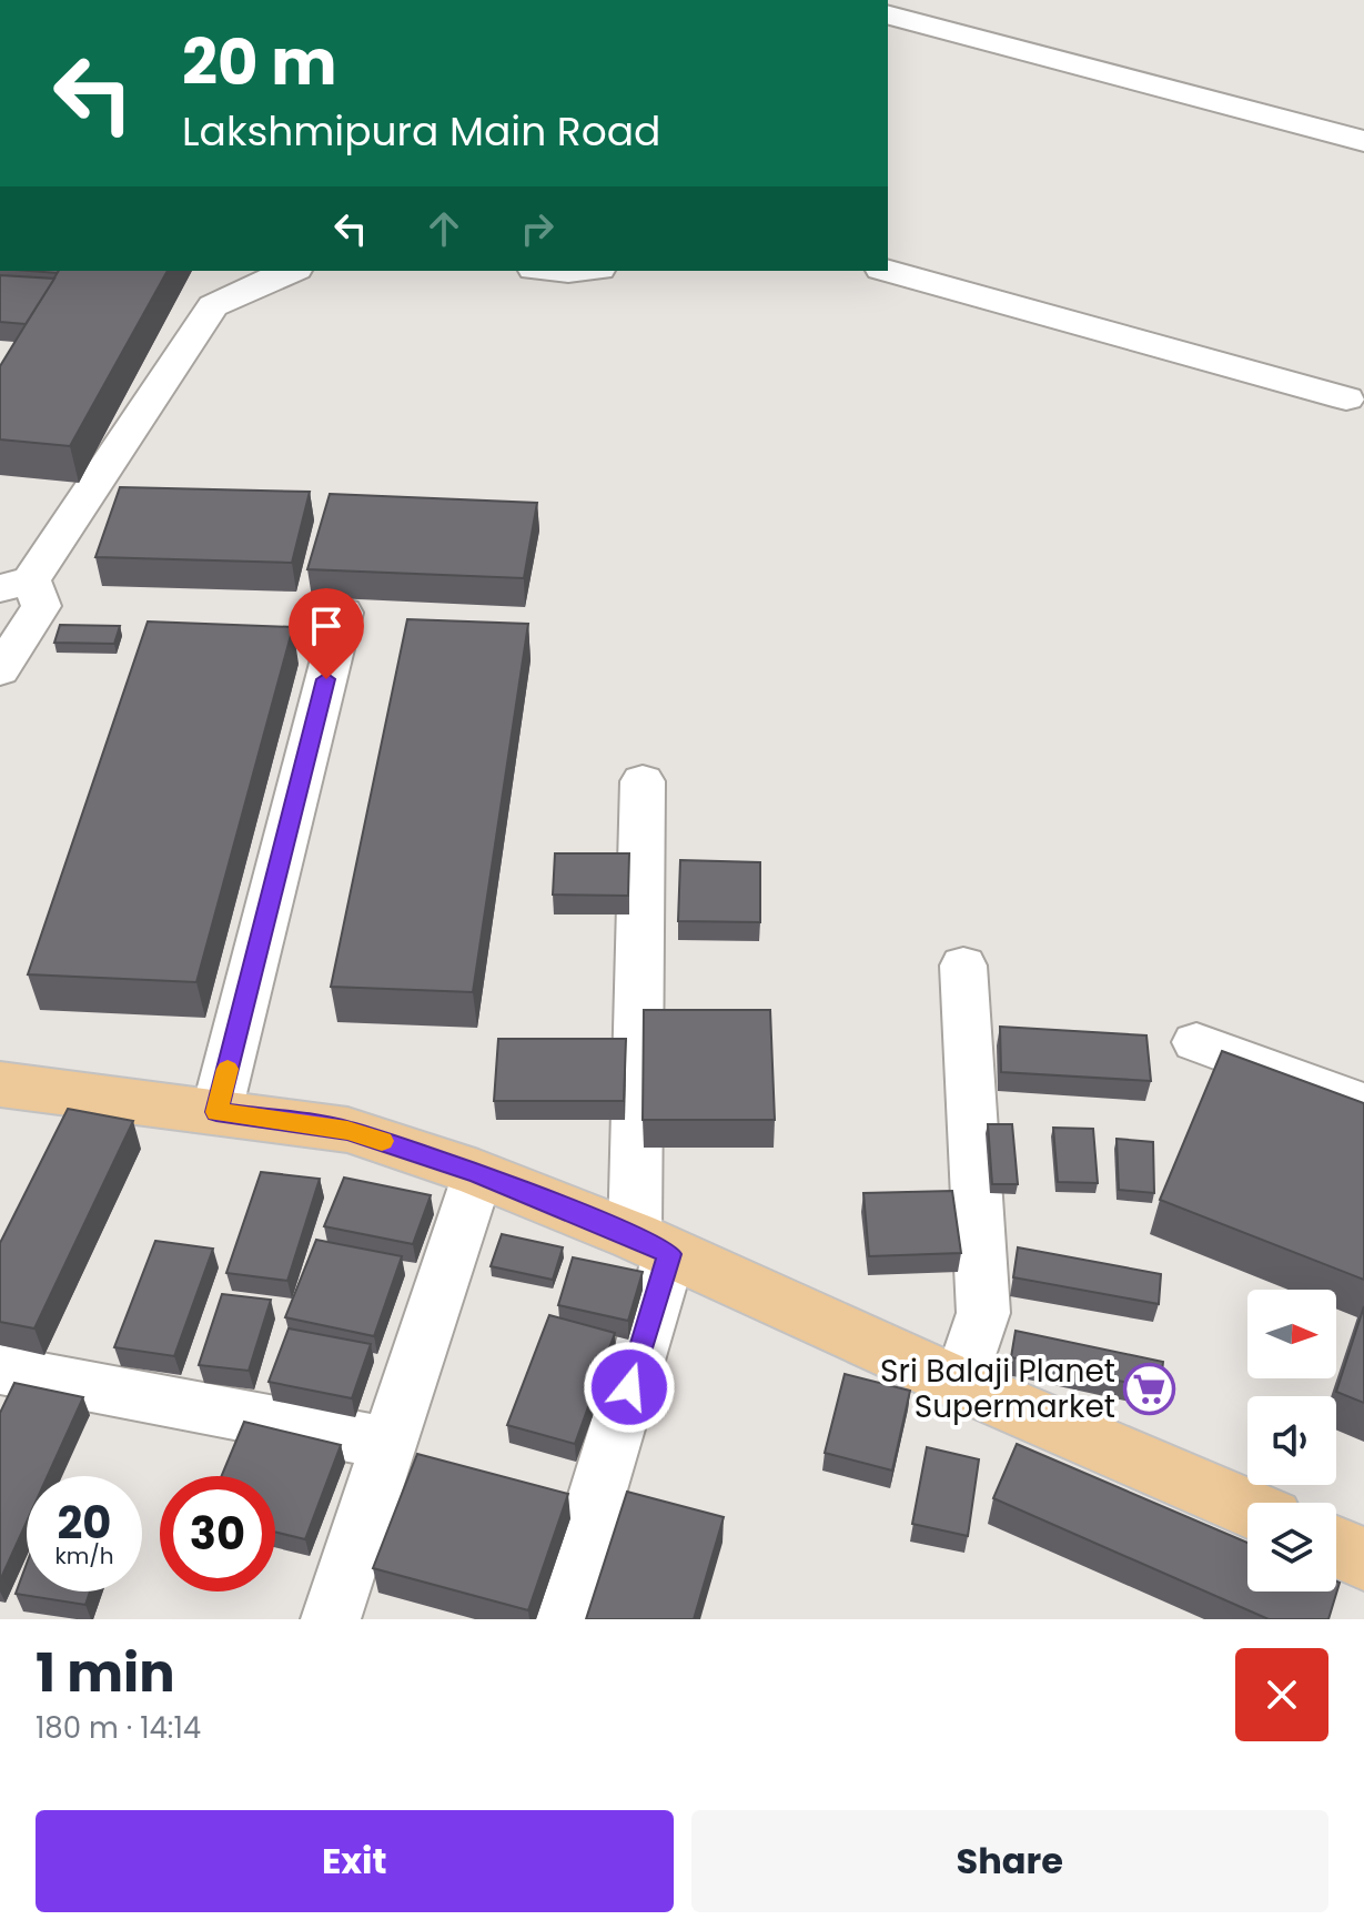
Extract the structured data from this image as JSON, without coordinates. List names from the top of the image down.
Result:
{
  "places": {
    "supermarket": ["Sri Balaji Planet Supermarket"]
  },
  "north": "right",
  "page": {
    "turn": ["20 m", "Lakshmipura Main Road"],
    "speed": "20 km/h",
    "limit": "30",
    "heading": ["1 min", "180 m · 14:14"],
    "buttons": ["Exit", "Share"]
  }
}
